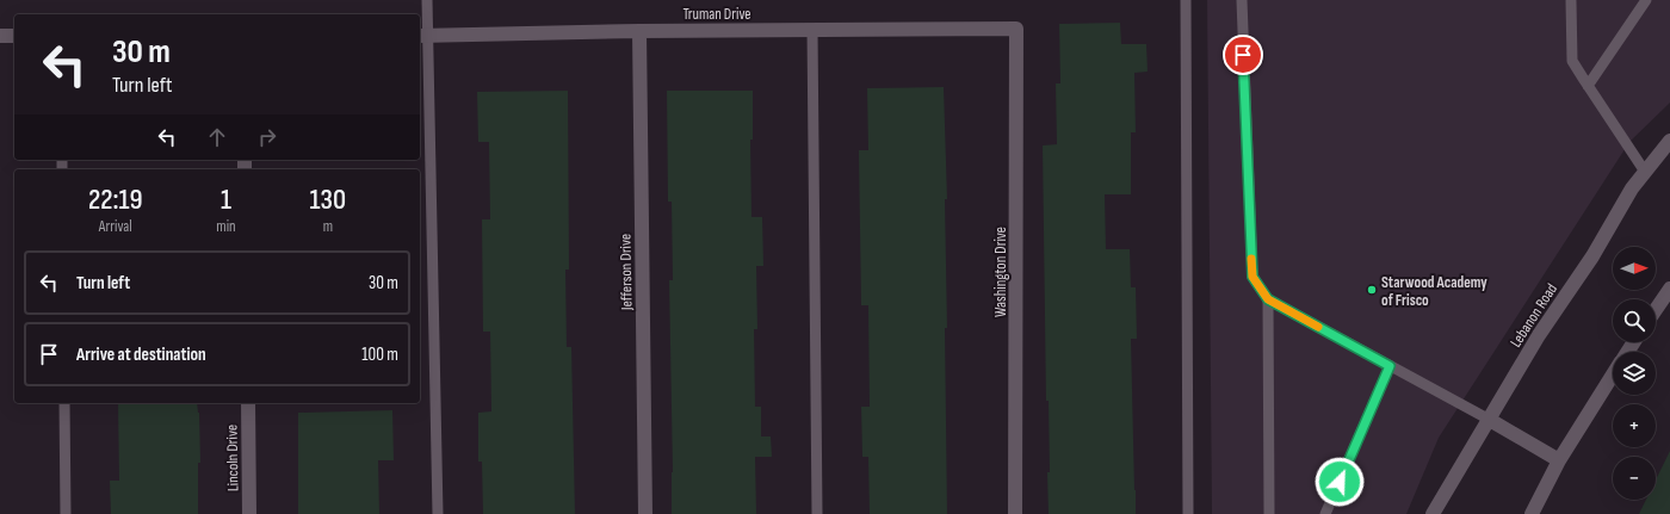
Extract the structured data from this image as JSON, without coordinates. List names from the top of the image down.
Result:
{
  "streets": {
    "street": [
      "Truman Drive",
      "Jefferson Drive",
      "Washington Drive",
      "Lebanon Road",
      "Lincoln Drive"
    ]
  },
  "crossings": [
    ["Truman Drive", "Jefferson Drive"],
    ["Truman Drive", "Washington Drive"]
  ],
  "places": ["Starwood Academy of Frisco"],
  "north": "right",
  "page": {
    "turn": ["30 m", "Turn left"],
    "eta": [
      "22:19",
      "Arrival",
      "1",
      "min",
      "130",
      "m"
    ],
    "map_buttons": ["+", "−"],
    "list": [
      {
        "name": "Turn left",
        "value": "30 m"
      },
      {
        "name": "Arrive at destination",
        "value": "100 m"
      }
    ]
  }
}
